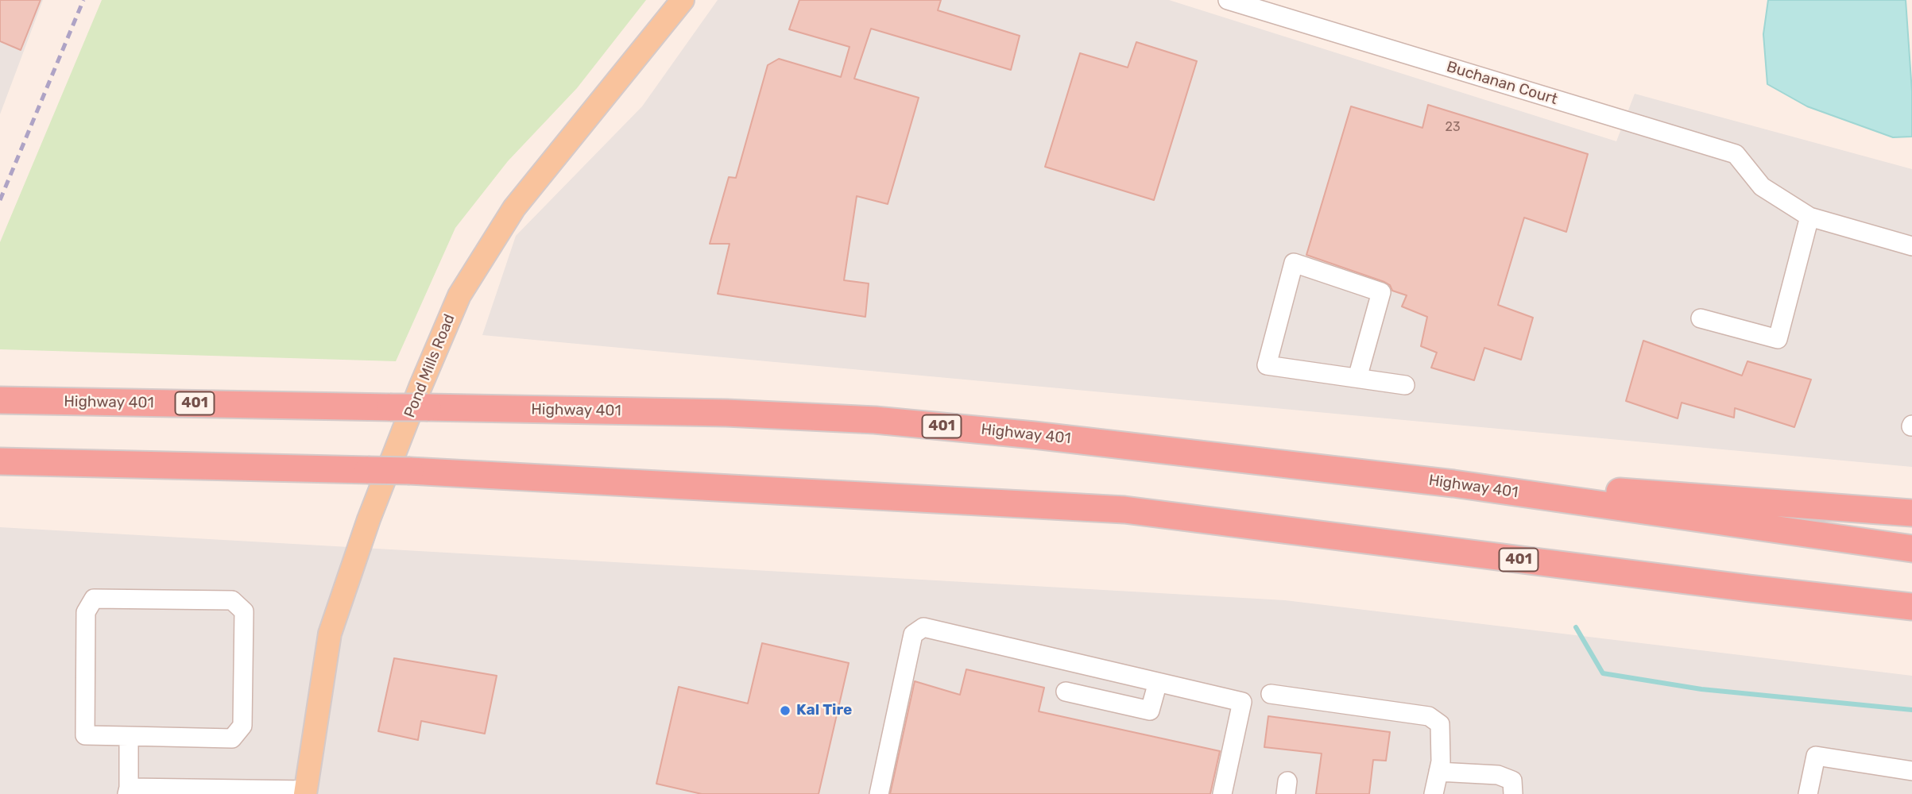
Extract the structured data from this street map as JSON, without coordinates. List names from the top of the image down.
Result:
{
  "streets": {
    "highway": ["Highway 401", "401"],
    "main road": ["Pond Mills Road"],
    "street": ["Buchanan Court"]
  },
  "places": ["Kal Tire"],
  "house_numbers": ["23"]
}
